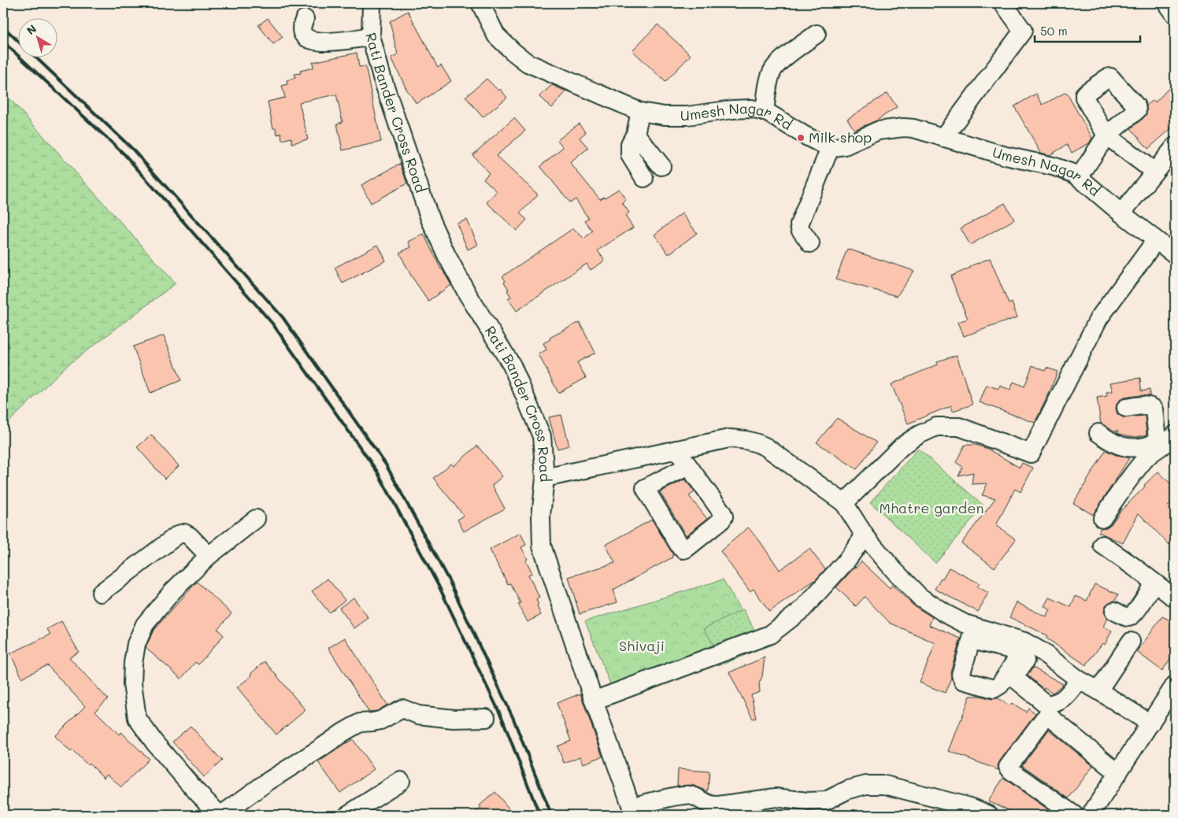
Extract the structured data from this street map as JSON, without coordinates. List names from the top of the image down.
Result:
{
  "streets": {
    "street": ["Rati Bander Cross Road", "Umesh Nagar Rd"]
  },
  "parks": ["Mhatre garden", "Shivaji"],
  "places": ["Milk shop"],
  "scale_bar": "50 m",
  "north": "top left"
}
